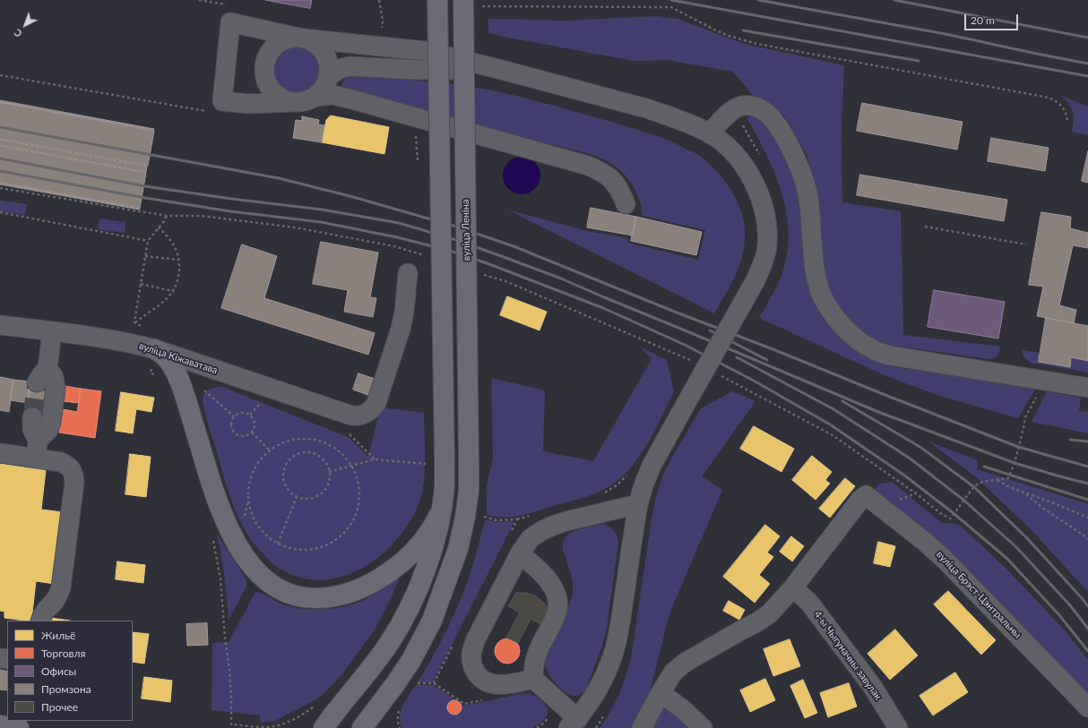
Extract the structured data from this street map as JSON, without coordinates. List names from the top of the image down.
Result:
{
  "streets": {
    "main road": ["вуліца Леніна"],
    "street": ["вуліца Кіжаватава", "вуліца Брэст-Цэнтральны", "4-ы Чыгуначны завулак"]
  },
  "crossings": [
    ["вуліца Брэст-Цэнтральны", "4-ы Чыгуначны завулак"]
  ],
  "legend": [
    "Жильё",
    "Торговля",
    "Офисы",
    "Промзона",
    "Прочее"
  ],
  "scale_bar": "20 m",
  "north": "bottom left"
}
